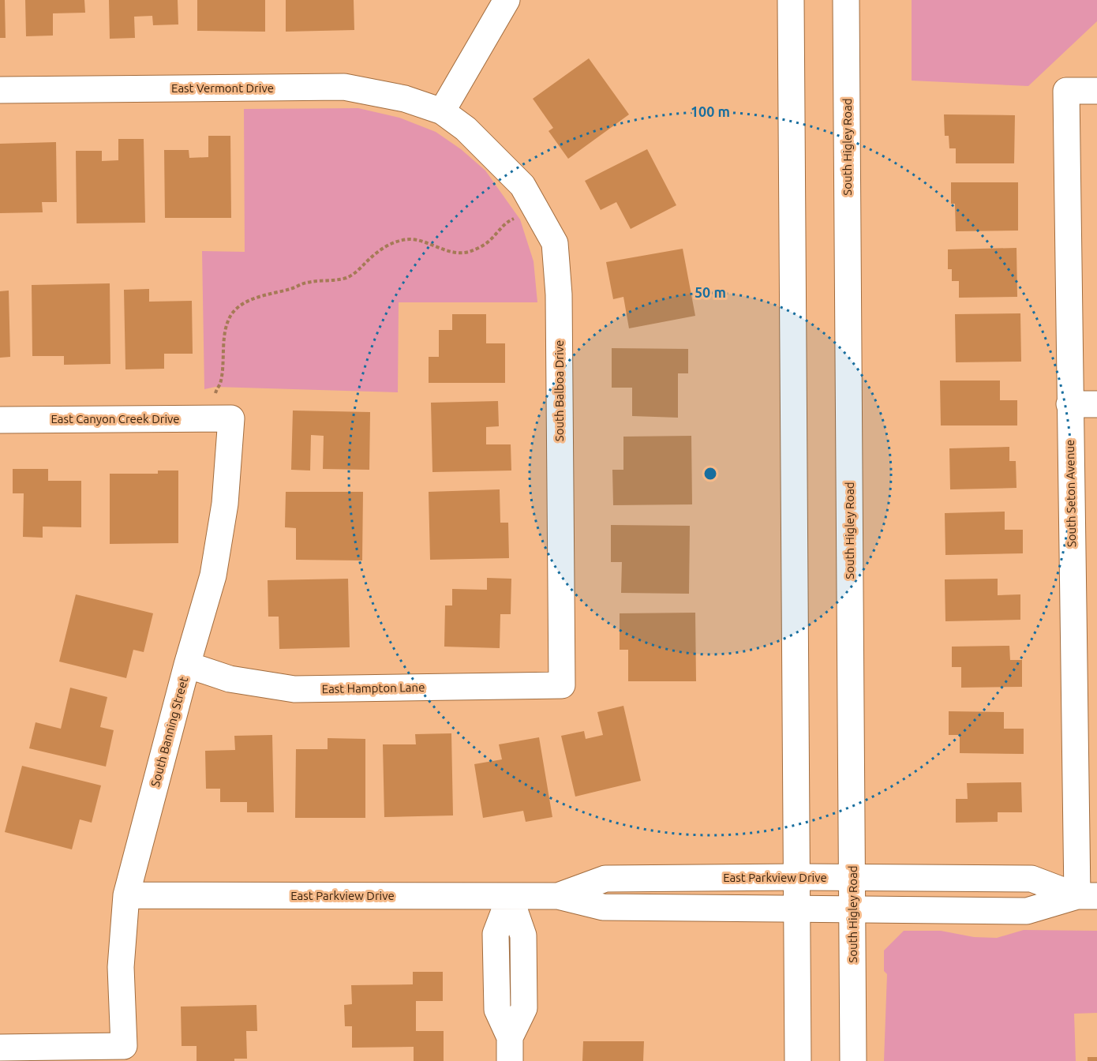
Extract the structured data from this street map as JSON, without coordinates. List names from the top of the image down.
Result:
{
  "streets": {
    "street": [
      "East Vermont Drive",
      "South Higley Road",
      "South Balboa Drive",
      "East Canyon Creek Drive",
      "South Seton Avenue",
      "East Hampton Lane",
      "South Banning Street",
      "East Parkview Drive"
    ]
  },
  "crossings": [
    ["East Vermont Drive", "South Balboa Drive"],
    ["South Higley Road", "East Parkview Drive"],
    ["South Balboa Drive", "East Hampton Lane"],
    ["East Canyon Creek Drive", "South Banning Street"],
    ["South Seton Avenue", "East Parkview Drive"],
    ["East Hampton Lane", "South Banning Street"],
    ["South Banning Street", "East Parkview Drive"]
  ],
  "rings": ["100 m", "50 m"]
}
